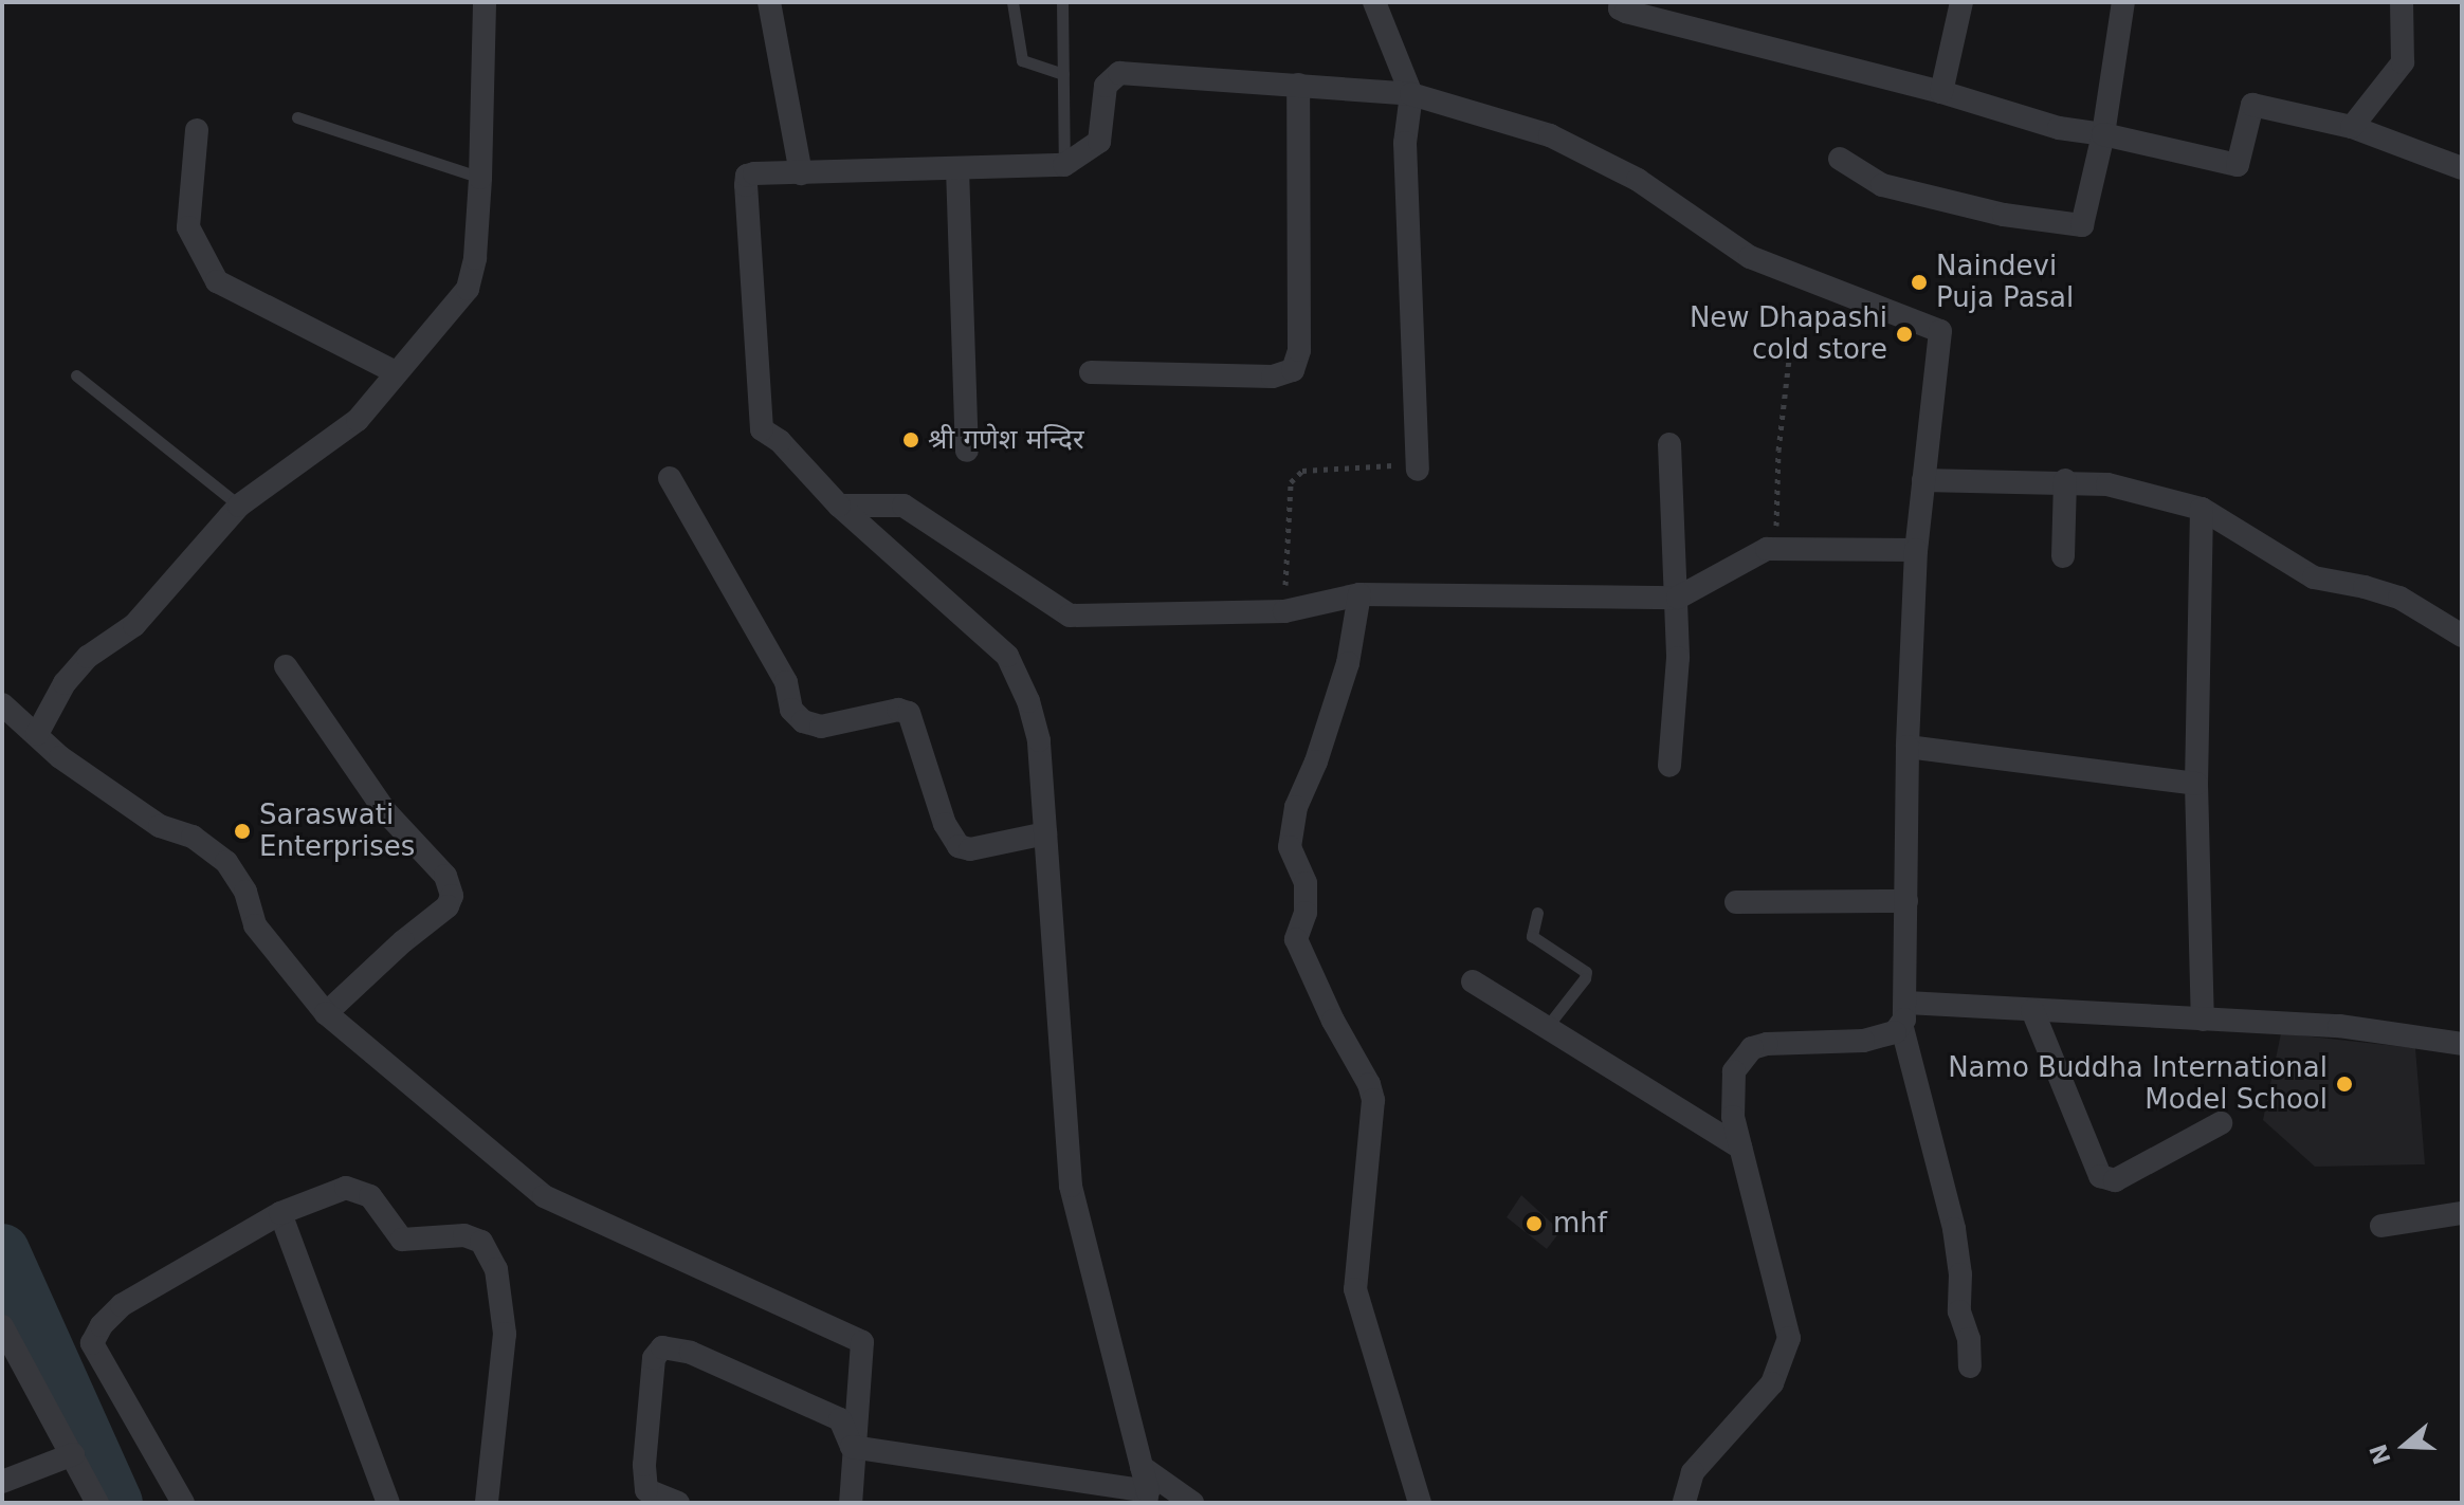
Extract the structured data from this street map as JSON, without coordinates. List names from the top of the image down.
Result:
{
  "places": [
    "Naindevi Puja Pasal",
    "New Dhapashi cold store",
    "श्री गणेश मन्दिर",
    "Saraswati Enterprises",
    "Namo Buddha International Model School",
    "mhf"
  ],
  "north": "left"
}
